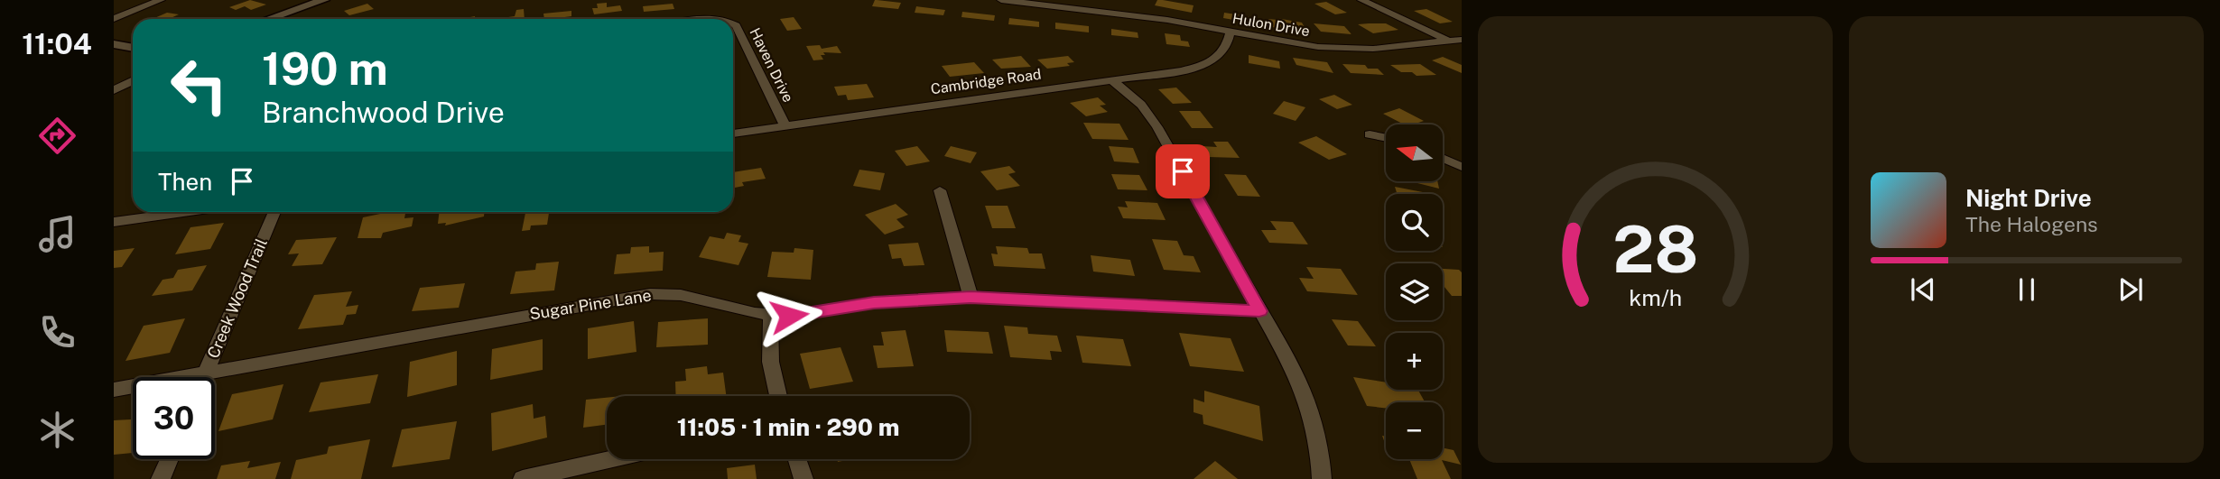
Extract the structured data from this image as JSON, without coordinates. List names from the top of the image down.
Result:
{
  "streets": {
    "street": [
      "Hulon Drive",
      "Haven Drive",
      "Cambridge Road",
      "Creek Wood Trail",
      "Sugar Pine Lane"
    ]
  },
  "crossings": [
    ["Hulon Drive", "Cambridge Road"],
    ["Haven Drive", "Cambridge Road"],
    ["Creek Wood Trail", "Sugar Pine Lane"]
  ],
  "north": "left",
  "page": {
    "tabs": "11:04",
    "turn": ["190 m", "Branchwood Drive"],
    "map_buttons": ["+", "−"],
    "then": "Then",
    "song": ["Night Drive", "The Halogens"],
    "limit": "30",
    "trip": "11:05 · 1 min · 290 m",
    "gauge": ["28", "km/h"]
  }
}
